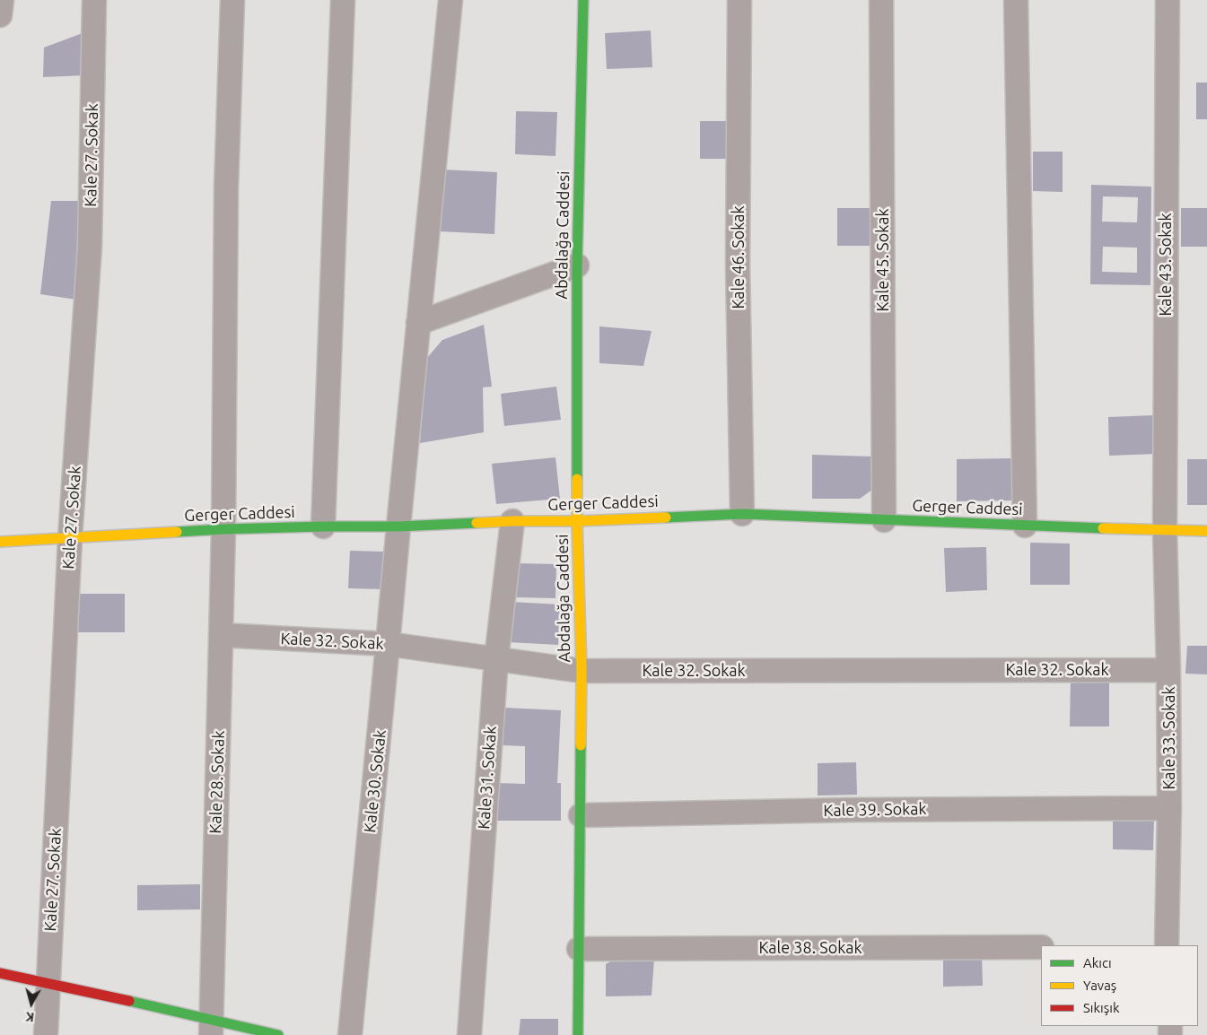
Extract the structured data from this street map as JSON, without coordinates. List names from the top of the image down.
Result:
{
  "streets": {
    "street": [
      "Kale 27. Sokak",
      "Abdalağa Caddesi",
      "Kale 46. Sokak",
      "Kale 45. Sokak",
      "Kale 43. Sokak",
      "Gerger Caddesi",
      "Kale 32. Sokak",
      "Kale 33. Sokak",
      "Kale 31. Sokak",
      "Kale 30. Sokak",
      "Kale 28. Sokak",
      "Kale 39. Sokak",
      "Kale 38. Sokak"
    ]
  },
  "crossings": [
    ["Kale 27. Sokak", "Gerger Caddesi"],
    ["Abdalağa Caddesi", "Gerger Caddesi"],
    ["Abdalağa Caddesi", "Kale 32. Sokak"],
    ["Abdalağa Caddesi", "Kale 39. Sokak"],
    ["Abdalağa Caddesi", "Kale 38. Sokak"],
    ["Kale 46. Sokak", "Gerger Caddesi"],
    ["Kale 45. Sokak", "Gerger Caddesi"],
    ["Kale 43. Sokak", "Gerger Caddesi"],
    ["Kale 43. Sokak", "Kale 33. Sokak"],
    ["Gerger Caddesi", "Kale 33. Sokak"],
    ["Gerger Caddesi", "Kale 31. Sokak"],
    ["Gerger Caddesi", "Kale 30. Sokak"],
    ["Gerger Caddesi", "Kale 28. Sokak"],
    ["Kale 32. Sokak", "Kale 33. Sokak"],
    ["Kale 32. Sokak", "Kale 31. Sokak"],
    ["Kale 32. Sokak", "Kale 30. Sokak"],
    ["Kale 32. Sokak", "Kale 28. Sokak"],
    ["Kale 33. Sokak", "Kale 39. Sokak"]
  ],
  "legend": ["Akıcı", "Yavaş", "Sıkışık"],
  "north": "bottom"
}
